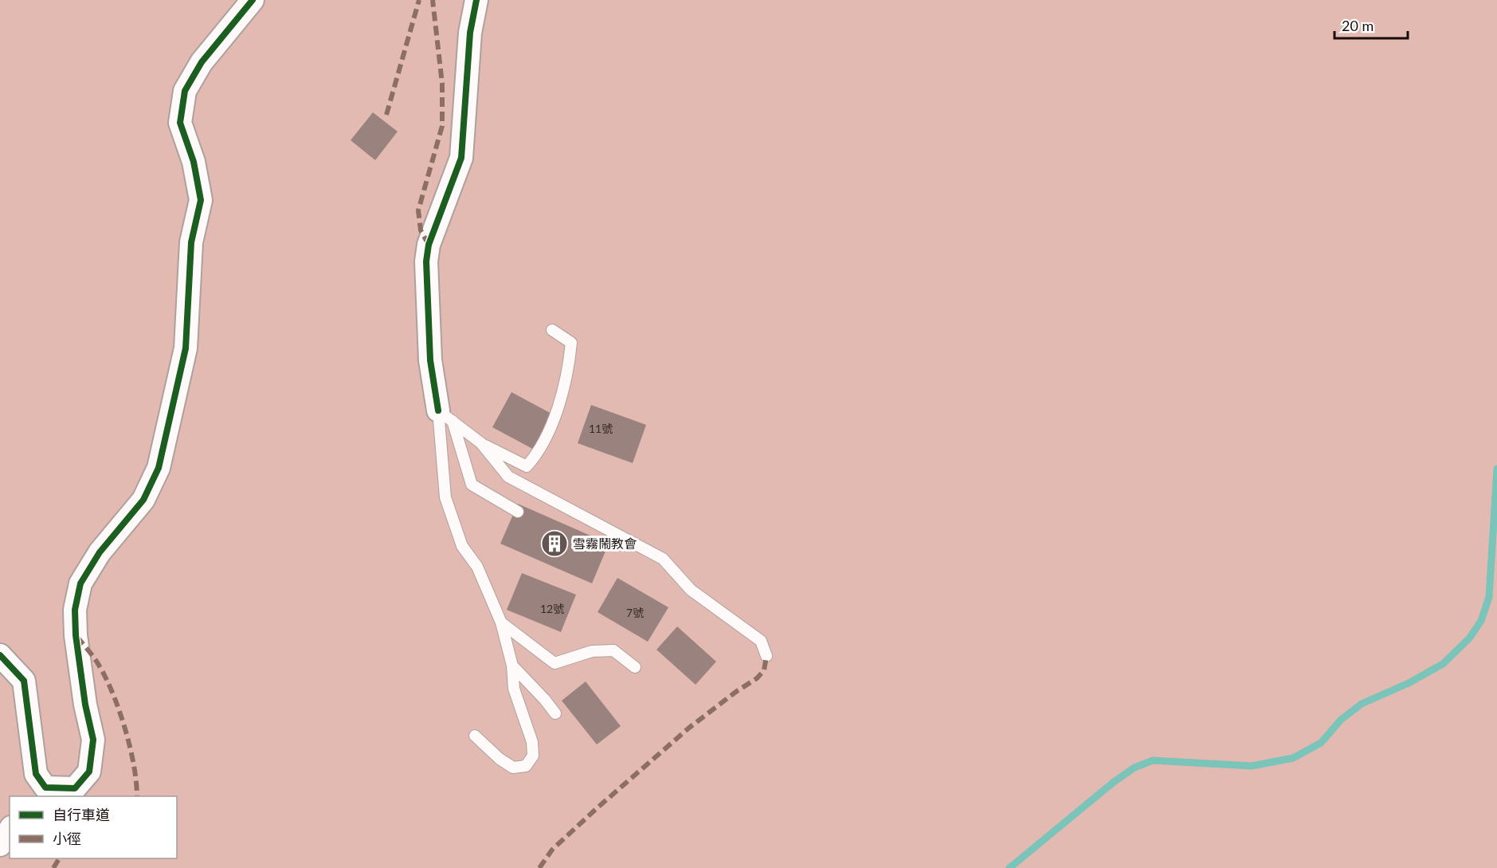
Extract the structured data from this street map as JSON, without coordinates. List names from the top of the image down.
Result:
{
  "places": {
    "building": ["雪霧鬧教會"]
  },
  "house_numbers": ["11號", "12號", "7號"],
  "legend": ["自行車道", "小徑"],
  "scale_bar": "20 m"
}
